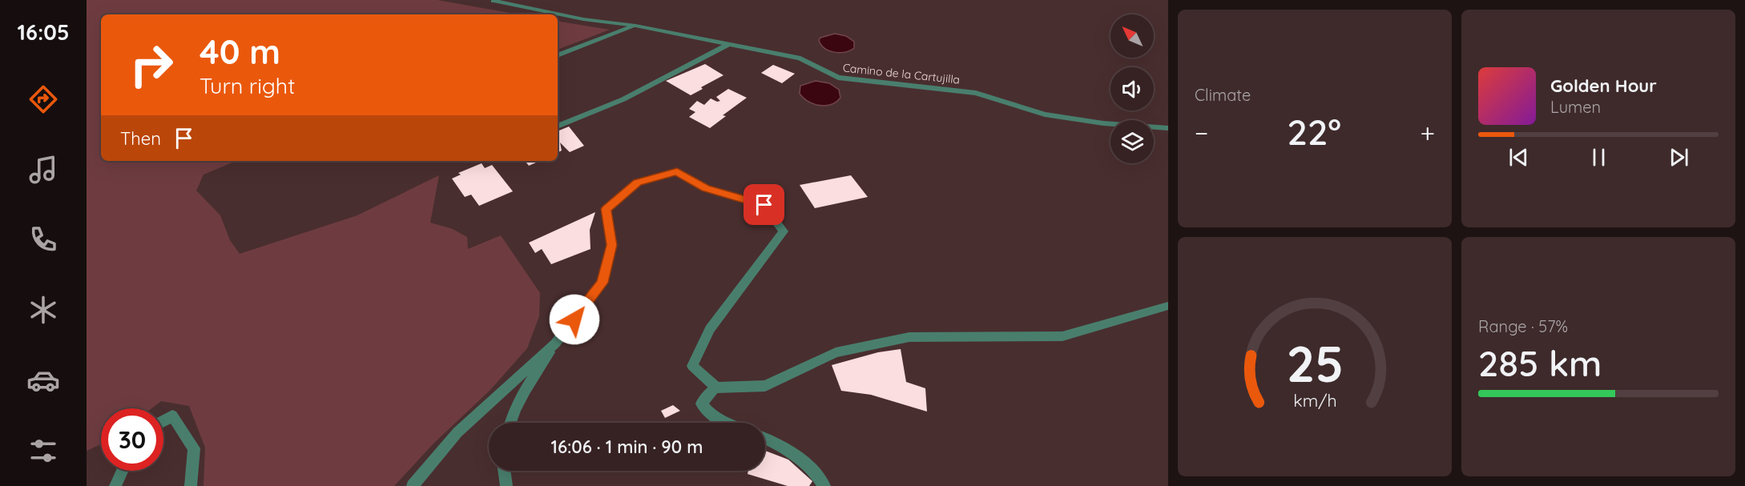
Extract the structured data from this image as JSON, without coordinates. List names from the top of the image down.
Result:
{
  "streets": {
    "street": ["Camino de la Cartujilla"]
  },
  "north": "top left",
  "page": {
    "tabs": "16:05",
    "tile": [
      "Climate",
      ["Range · 57%", "285 km"]
    ],
    "turn": ["40 m", "Turn right"],
    "song": ["Golden Hour", "Lumen"],
    "heat": ["−", "22°", "+"],
    "then": "Then",
    "limit": "30",
    "trip": "16:06 · 1 min · 90 m",
    "gauge": ["25", "km/h"]
  }
}
